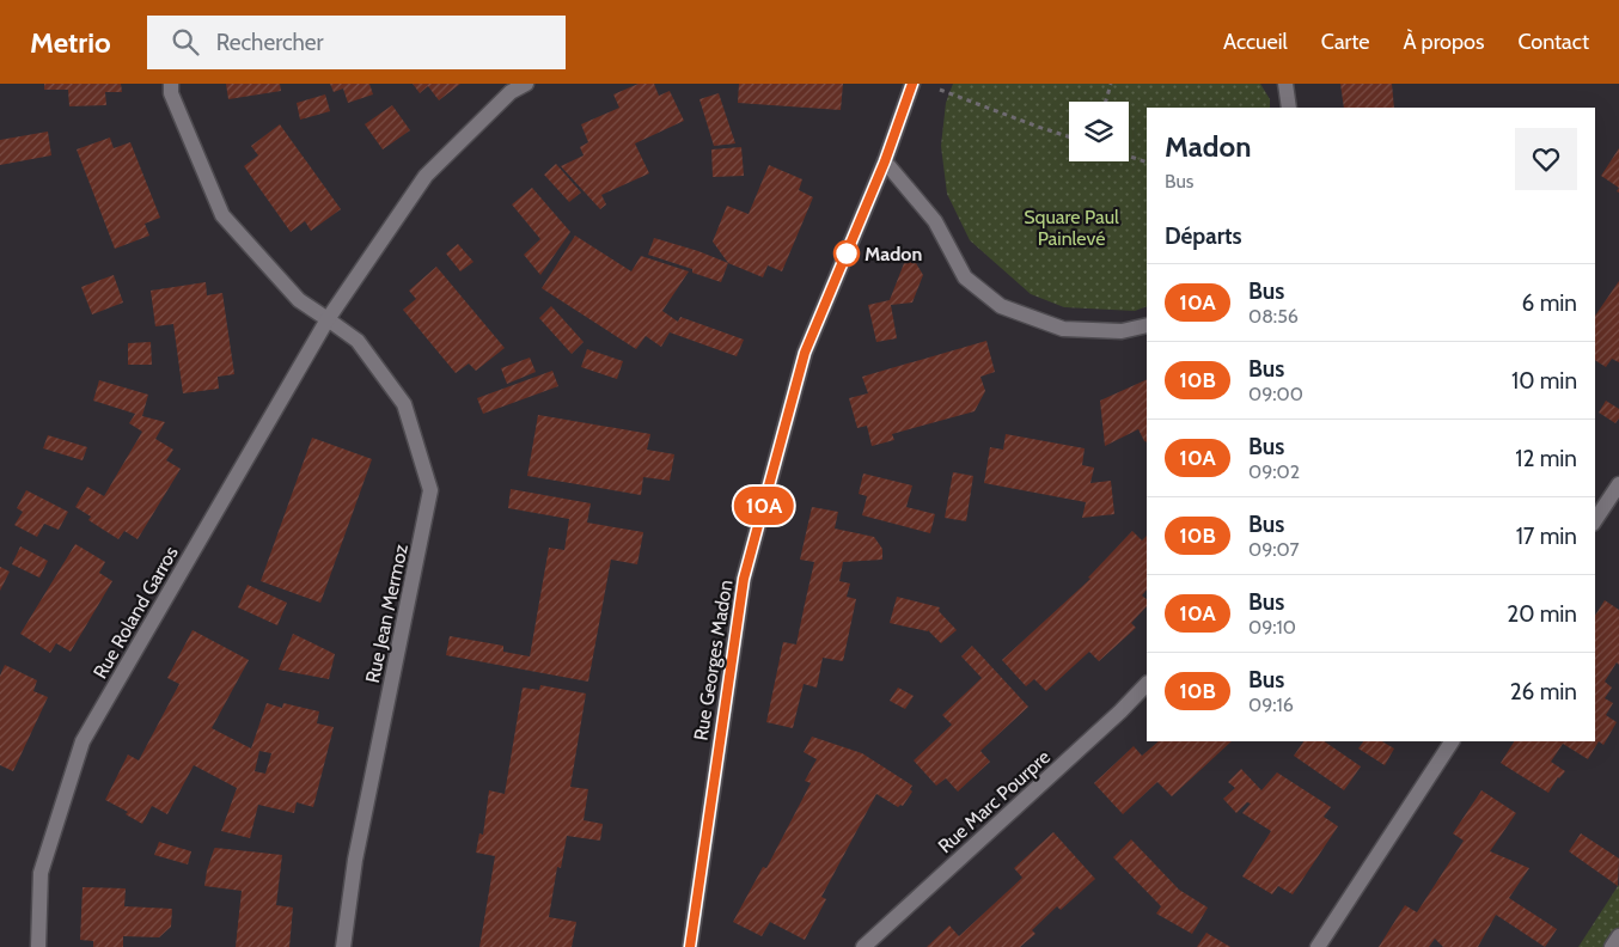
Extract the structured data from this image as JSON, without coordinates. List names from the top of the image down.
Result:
{
  "streets": {
    "street": [
      "Rue Roland Garros",
      "Rue Jean Mermoz",
      "Rue Georges Madon",
      "Rue Marc Pourpre"
    ]
  },
  "crossings": [
    ["Rue Roland Garros", "Rue Jean Mermoz"]
  ],
  "parks": ["Square Paul Painlevé"],
  "places": ["Madon"],
  "lines": ["bus line 10A"],
  "page": {
    "header": "Metrio",
    "search": "Rechercher",
    "nav": [
      "Accueil",
      "Carte",
      "À propos",
      "Contact"
    ],
    "on_map": "10A",
    "heading": [
      ["Madon", "Bus"],
      "Départs"
    ],
    "list": [
      {
        "mark": "10A",
        "name": "Bus",
        "note": "08:56",
        "value": "6 min"
      },
      {
        "mark": "10B",
        "name": "Bus",
        "note": "09:00",
        "value": "10 min"
      },
      {
        "mark": "10A",
        "name": "Bus",
        "note": "09:02",
        "value": "12 min"
      },
      {
        "mark": "10B",
        "name": "Bus",
        "note": "09:07",
        "value": "17 min"
      },
      {
        "mark": "10A",
        "name": "Bus",
        "note": "09:10",
        "value": "20 min"
      },
      {
        "mark": "10B",
        "name": "Bus",
        "note": "09:16",
        "value": "26 min"
      }
    ]
  }
}
